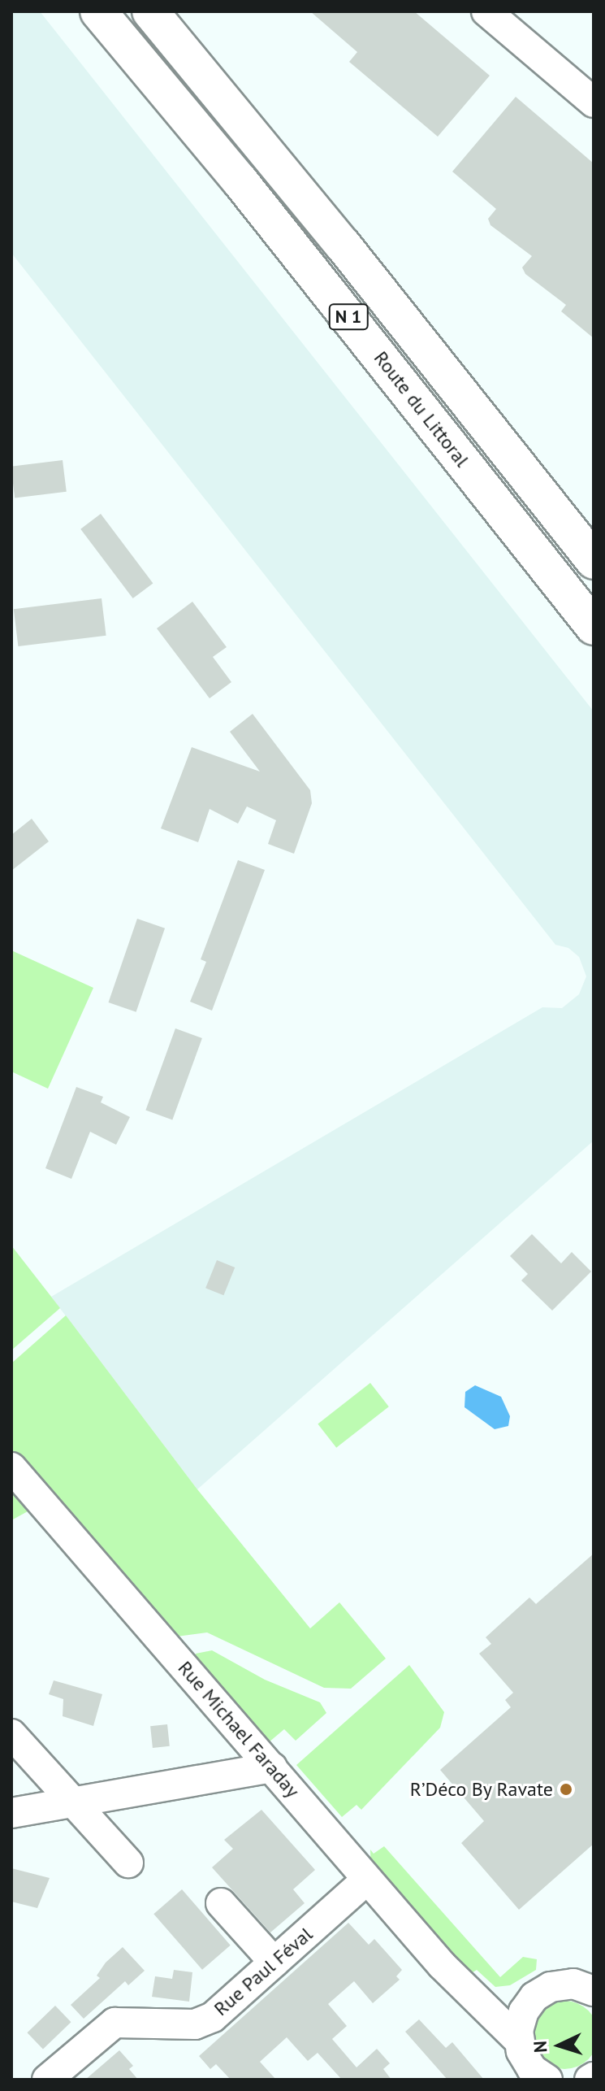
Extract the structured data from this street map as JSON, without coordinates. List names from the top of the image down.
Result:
{
  "streets": {
    "highway": ["N 1", "Route du Littoral"],
    "street": ["Rue Michael Faraday", "Rue Paul Féval"]
  },
  "crossings": [
    ["Rue Michael Faraday", "Rue Paul Féval"]
  ],
  "places": ["R’Déco By Ravate"],
  "north": "left"
}
